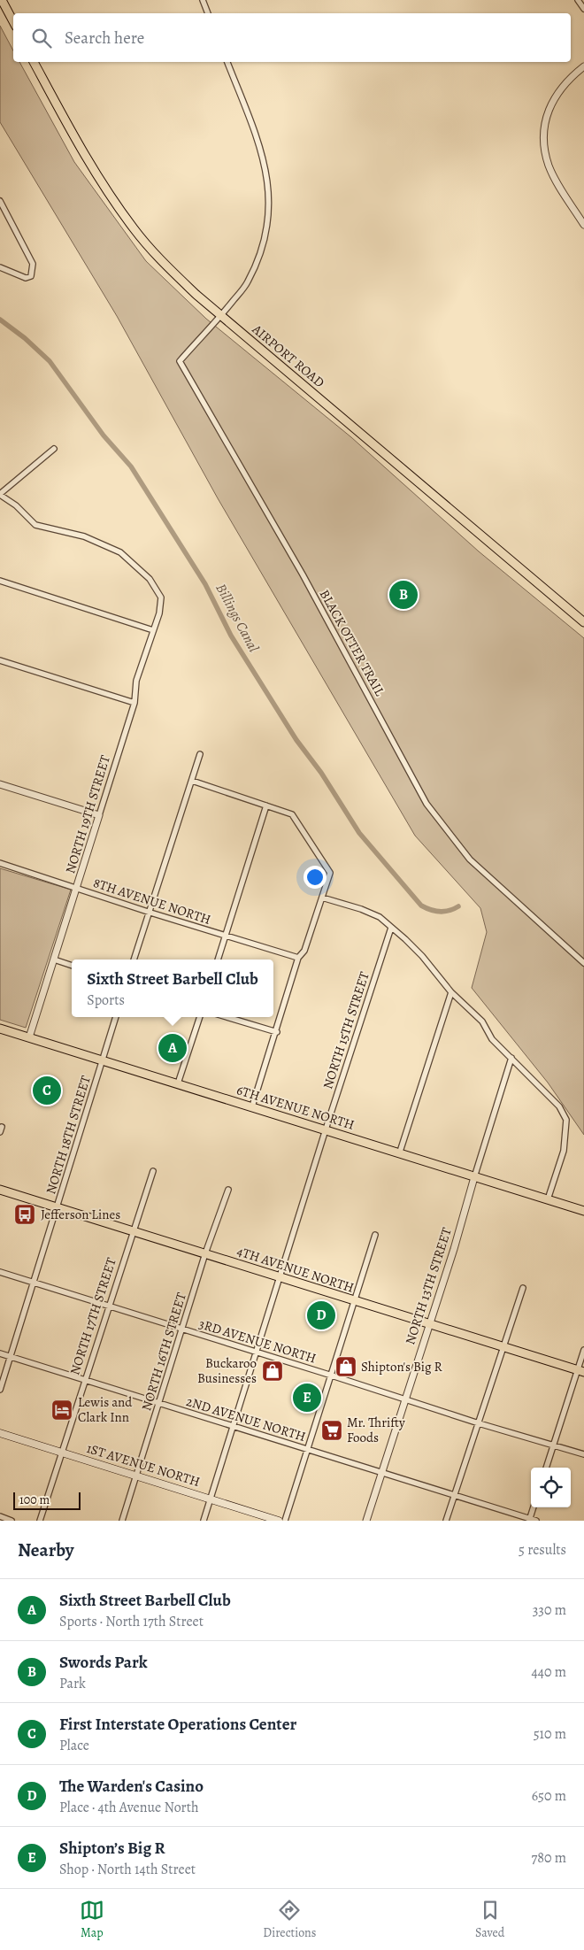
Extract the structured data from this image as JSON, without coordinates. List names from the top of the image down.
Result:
{
  "streets": {
    "main road": [
      "AIRPORT ROAD",
      "6TH AVENUE NORTH",
      "4TH AVENUE NORTH",
      "1ST AVENUE NORTH"
    ],
    "street": [
      "BLACK OTTER TRAIL",
      "NORTH 19TH STREET",
      "8TH AVENUE NORTH",
      "NORTH 15TH STREET",
      "NORTH 18TH STREET",
      "NORTH 13TH STREET",
      "NORTH 17TH STREET",
      "3RD AVENUE NORTH",
      "NORTH 16TH STREET",
      "2ND AVENUE NORTH"
    ]
  },
  "crossings": [
    ["AIRPORT ROAD", "BLACK OTTER TRAIL"],
    ["NORTH 19TH STREET", "8TH AVENUE NORTH"],
    ["NORTH 19TH STREET", "6TH AVENUE NORTH"],
    ["NORTH 15TH STREET", "6TH AVENUE NORTH"],
    ["NORTH 15TH STREET", "4TH AVENUE NORTH"],
    ["NORTH 15TH STREET", "3RD AVENUE NORTH"],
    ["NORTH 15TH STREET", "2ND AVENUE NORTH"],
    ["NORTH 15TH STREET", "1ST AVENUE NORTH"],
    ["6TH AVENUE NORTH", "NORTH 18TH STREET"],
    ["6TH AVENUE NORTH", "NORTH 13TH STREET"],
    ["NORTH 18TH STREET", "4TH AVENUE NORTH"],
    ["NORTH 18TH STREET", "3RD AVENUE NORTH"],
    ["NORTH 18TH STREET", "2ND AVENUE NORTH"],
    ["4TH AVENUE NORTH", "NORTH 13TH STREET"],
    ["4TH AVENUE NORTH", "NORTH 17TH STREET"],
    ["4TH AVENUE NORTH", "NORTH 16TH STREET"],
    ["NORTH 13TH STREET", "3RD AVENUE NORTH"],
    ["NORTH 13TH STREET", "2ND AVENUE NORTH"],
    ["NORTH 17TH STREET", "3RD AVENUE NORTH"],
    ["NORTH 17TH STREET", "2ND AVENUE NORTH"],
    ["NORTH 17TH STREET", "1ST AVENUE NORTH"],
    ["3RD AVENUE NORTH", "NORTH 16TH STREET"],
    ["NORTH 16TH STREET", "2ND AVENUE NORTH"],
    ["NORTH 16TH STREET", "1ST AVENUE NORTH"]
  ],
  "water": ["Billings Canal"],
  "places": {
    "bus stop": ["Jefferson Lines"],
    "shop": ["Shipton's Big R", "Buckaroo Businesses"],
    "hotel": ["Lewis and Clark Inn"],
    "supermarket": ["Mr. Thrifty Foods"]
  },
  "scale_bar": "100 m",
  "page": {
    "search": "Search here",
    "pins": [
      "B",
      "A",
      "C",
      "D",
      "E"
    ],
    "popup": ["Sixth Street Barbell Club", "Sports"],
    "scale": "100 m",
    "heading": ["Nearby", "5 results"],
    "list": [
      {
        "mark": "A",
        "name": "Sixth Street Barbell Club",
        "note": "Sports · North 17th Street",
        "value": "330 m"
      },
      {
        "mark": "B",
        "name": "Swords Park",
        "note": "Park",
        "value": "440 m"
      },
      {
        "mark": "C",
        "name": "First Interstate Operations Center",
        "note": "Place",
        "value": "510 m"
      },
      {
        "mark": "D",
        "name": "The Warden's Casino",
        "note": "Place · 4th Avenue North",
        "value": "650 m"
      },
      {
        "mark": "E",
        "name": "Shipton’s Big R",
        "note": "Shop · North 14th Street",
        "value": "780 m"
      }
    ],
    "nav": ["Map", "Directions", "Saved"]
  }
}
